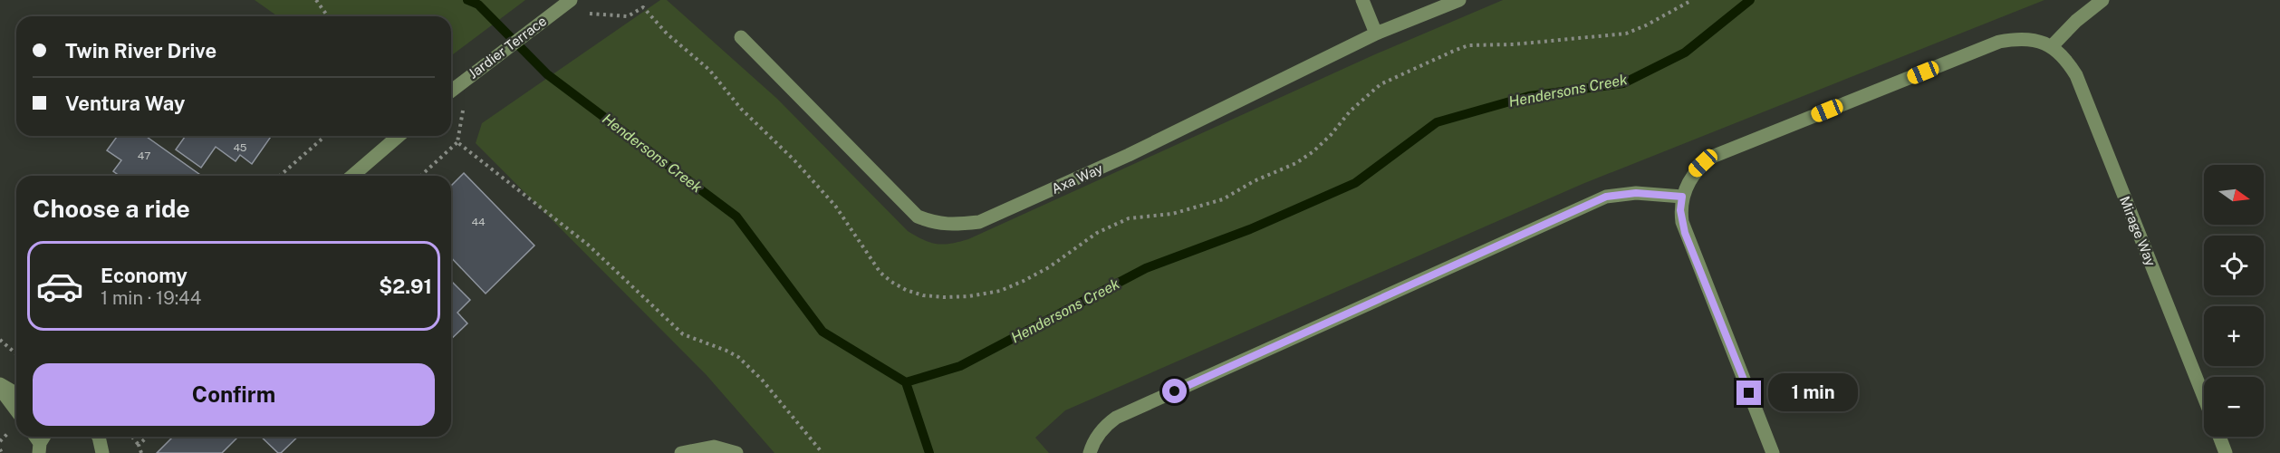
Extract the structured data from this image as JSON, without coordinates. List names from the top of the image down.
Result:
{
  "streets": {
    "street": ["Jardier Terrace", "Axa Way", "Mirage Way"]
  },
  "water": ["Hendersons Creek"],
  "house_numbers": ["45", "47", "44"],
  "north": "right",
  "page": {
    "banner": ["Twin River Drive", "Ventura Way"],
    "map_buttons": ["+", "−"],
    "heading": "Choose a ride",
    "list": [
      {
        "name": "Economy",
        "note": "1 min · 19:44",
        "value": "$2.91"
      }
    ],
    "buttons": "Confirm",
    "bubble": "1 min"
  }
}
